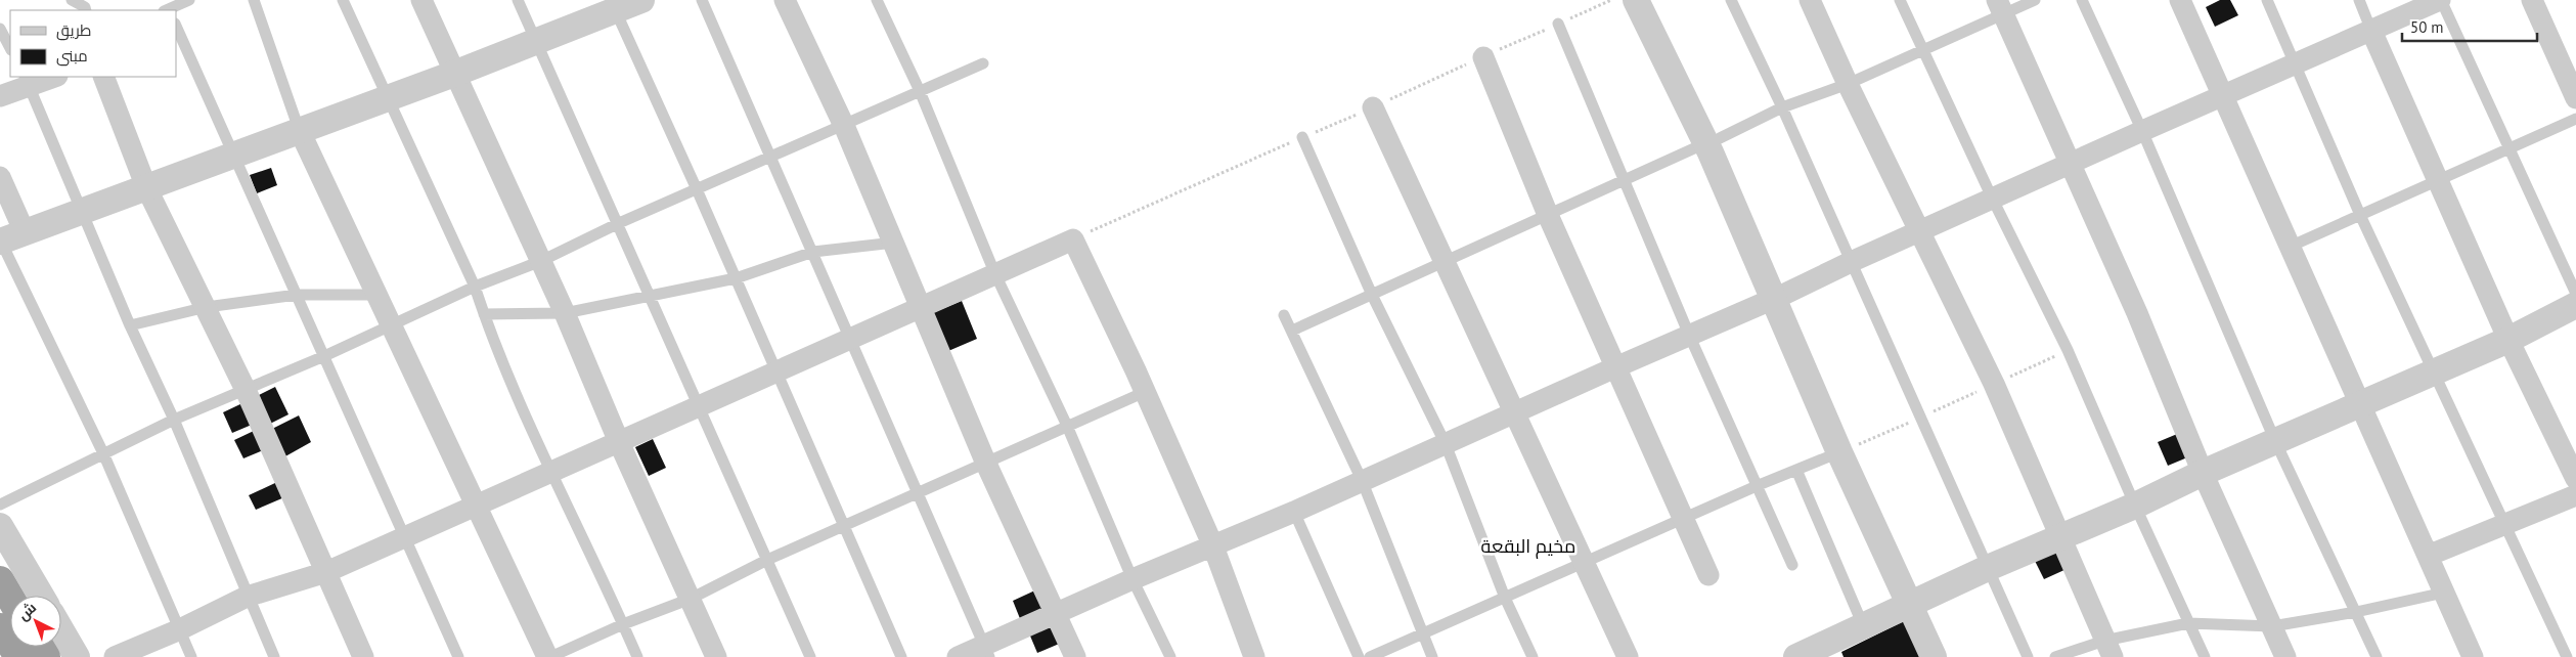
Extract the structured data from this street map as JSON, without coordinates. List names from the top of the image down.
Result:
{
  "districts": ["مخيم البقعة"],
  "legend": ["طريق", "مبنى"],
  "scale_bar": "50 m",
  "north": "top left"
}
